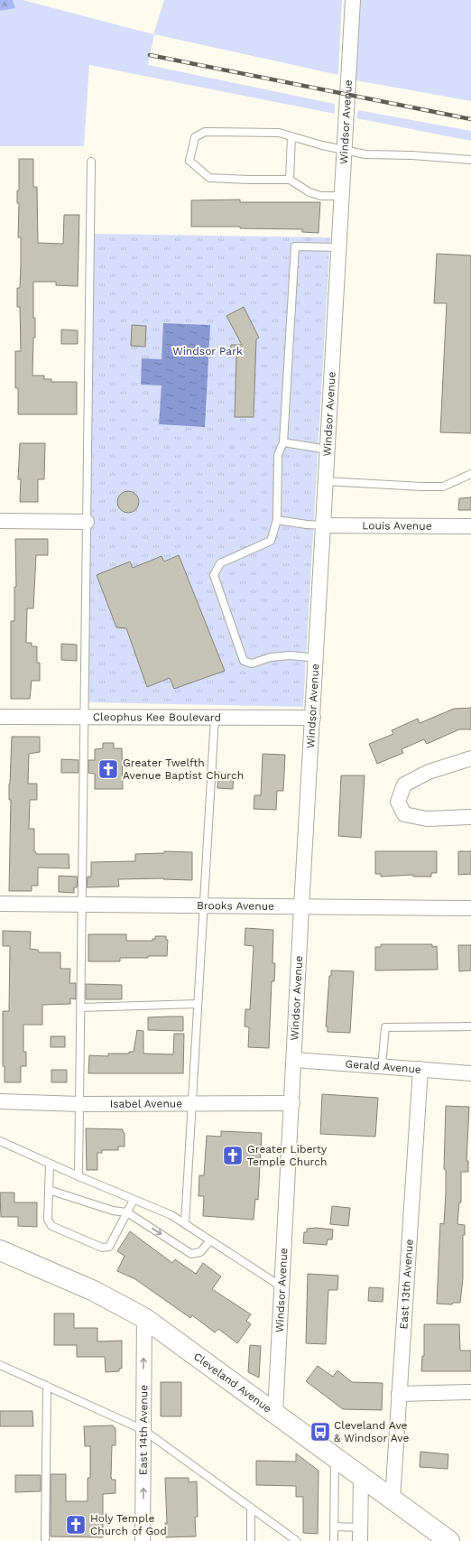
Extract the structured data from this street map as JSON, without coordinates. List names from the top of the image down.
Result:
{
  "streets": {
    "main road": ["Cleveland Avenue"],
    "street": [
      "Windsor Avenue",
      "Louis Avenue",
      "Cleophus Kee Boulevard",
      "Brooks Avenue",
      "Gerald Avenue",
      "Isabel Avenue",
      "East 13th Avenue",
      "East 14th Avenue"
    ]
  },
  "crossings": [
    ["Windsor Avenue", "Louis Avenue"],
    ["Windsor Avenue", "Cleophus Kee Boulevard"],
    ["Windsor Avenue", "Brooks Avenue"],
    ["Windsor Avenue", "Gerald Avenue"],
    ["Windsor Avenue", "Isabel Avenue"],
    ["Windsor Avenue", "Cleveland Avenue"],
    ["Gerald Avenue", "East 13th Avenue"],
    ["East 13th Avenue", "Cleveland Avenue"],
    ["Cleveland Avenue", "East 14th Avenue"]
  ],
  "one_way": ["East 14th Avenue"],
  "parks": ["Windsor Park"],
  "places": {
    "church": ["Greater Twelfth Avenue Baptist Church", "Greater Liberty Temple Church", "Holy Temple Church of God"],
    "bus stop": ["Cleveland Ave & Windsor Ave"]
  }
}
